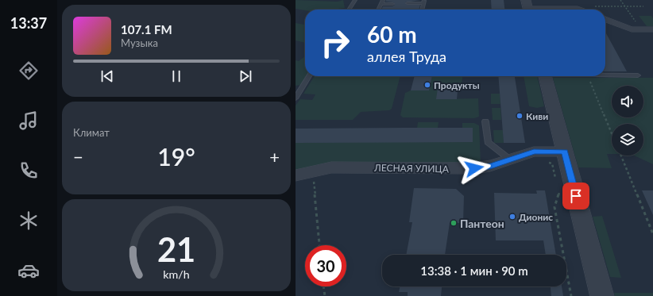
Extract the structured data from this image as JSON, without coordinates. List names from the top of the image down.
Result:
{
  "streets": {
    "street": ["ЛЕСНАЯ УЛИЦА"]
  },
  "places": [
    "Продукты",
    "Киви",
    "Дионис",
    "Пантеон"
  ],
  "page": {
    "tabs": "13:37",
    "turn": ["60 m", "аллея Труда"],
    "song": ["107.1 FM", "Музыка"],
    "tile": "Климат",
    "heat": ["−", "19°", "+"],
    "limit": "30",
    "trip": "13:38 · 1 мин · 90 m",
    "gauge": ["21", "km/h"]
  }
}
